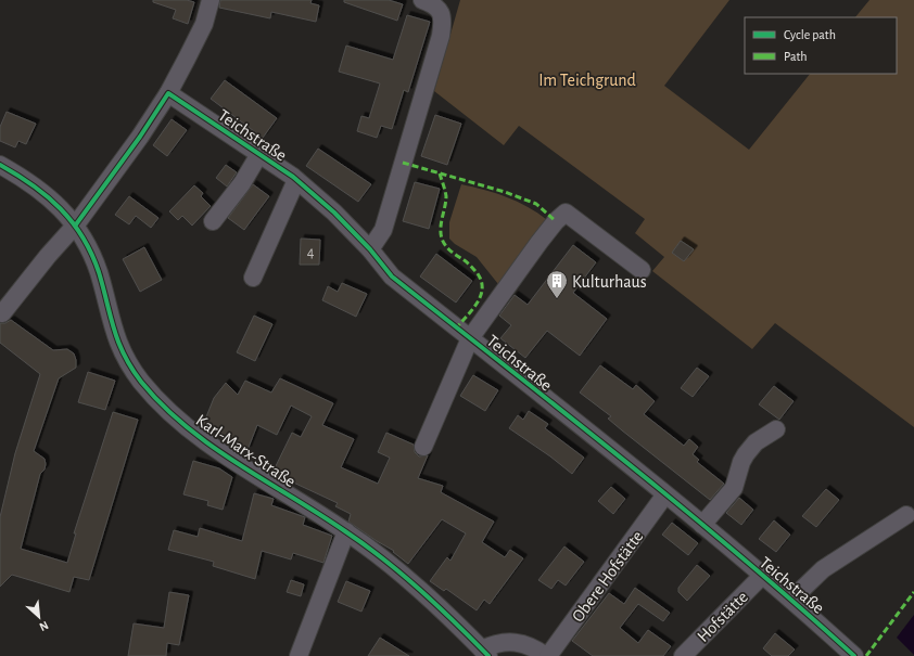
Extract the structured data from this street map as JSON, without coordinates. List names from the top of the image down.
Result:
{
  "streets": {
    "street": [
      "Teichstraße",
      "Karl-Marx-Straße",
      "Obere Hofstätte",
      "Hofstätte"
    ]
  },
  "crossings": [
    ["Teichstraße", "Obere Hofstätte"],
    ["Teichstraße", "Hofstätte"]
  ],
  "parks": ["Im Teichgrund"],
  "places": {
    "building": ["Kulturhaus"]
  },
  "house_numbers": ["4"],
  "legend": ["Cycle path", "Path"],
  "north": "bottom right"
}
